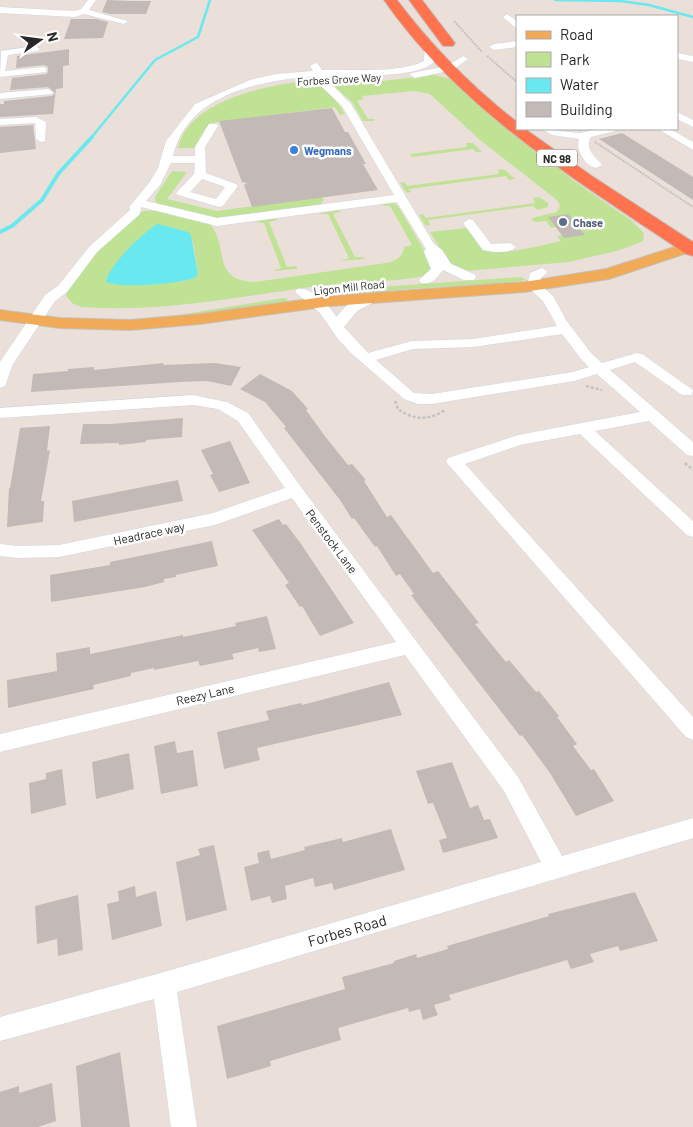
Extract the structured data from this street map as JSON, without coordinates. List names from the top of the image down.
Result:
{
  "streets": {
    "highway": ["NC 98"],
    "main road": ["Ligon Mill Road"],
    "street": [
      "Forbes Grove Way",
      "Headrace way",
      "Penstock Lane",
      "Reezy Lane",
      "Forbes Road"
    ]
  },
  "crossings": [
    ["Forbes Grove Way", "NC 98"],
    ["Forbes Grove Way", "Ligon Mill Road"],
    ["NC 98", "Ligon Mill Road"],
    ["Headrace way", "Penstock Lane"],
    ["Penstock Lane", "Reezy Lane"],
    ["Penstock Lane", "Forbes Road"]
  ],
  "places": ["Wegmans", "Chase"],
  "legend": [
    "Road",
    "Park",
    "Water",
    "Building"
  ],
  "north": "right"
}
